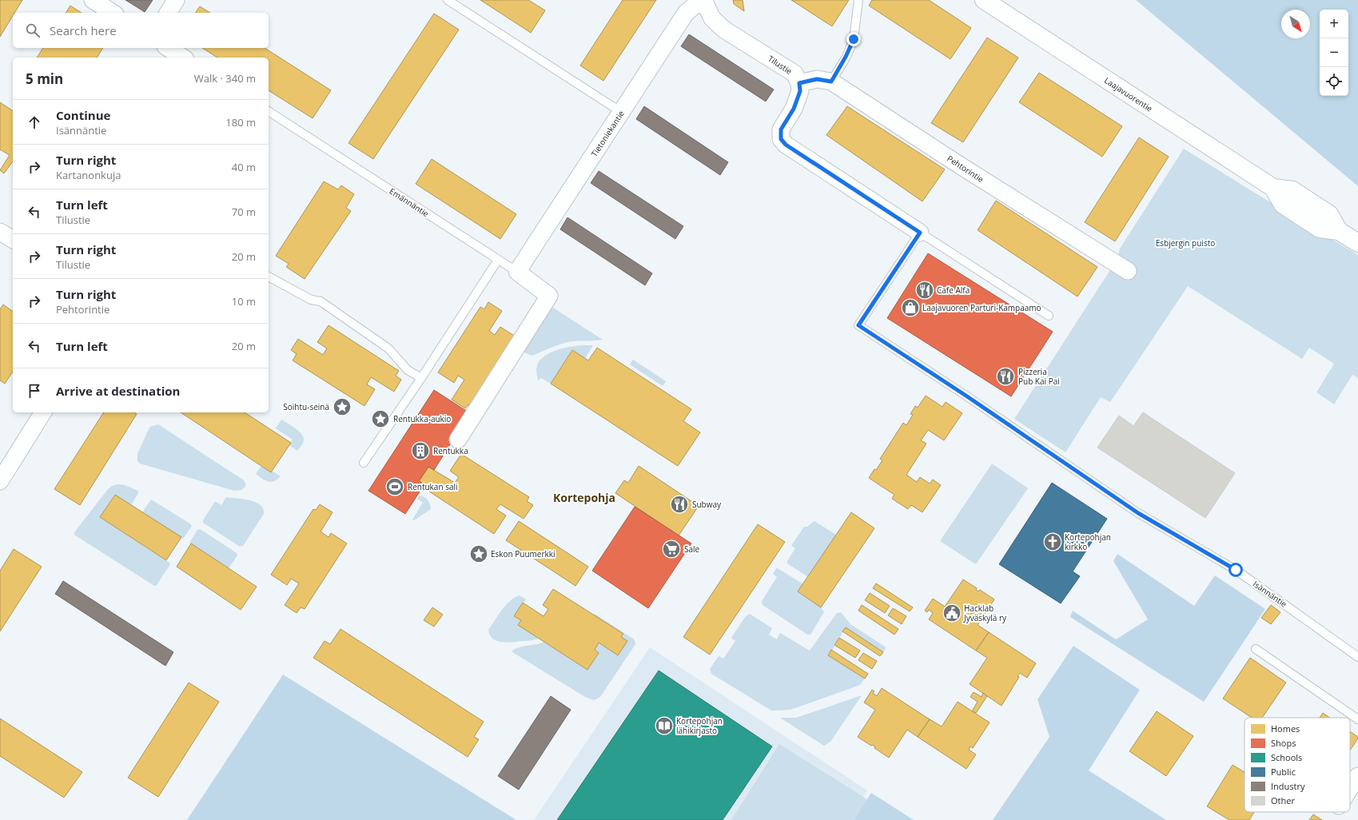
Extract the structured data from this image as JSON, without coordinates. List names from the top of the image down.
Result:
{
  "streets": {
    "main road": ["Laajavuorentie"],
    "street": [
      "Tilustie",
      "Tietoniekantie",
      "Pehtorintie",
      "Emännäntie"
    ],
    "lane": ["Isännäntie"]
  },
  "crossings": [
    ["Tilustie", "Tietoniekantie"],
    ["Tilustie", "Pehtorintie"],
    ["Tietoniekantie", "Emännäntie"]
  ],
  "districts": ["Kortepohja"],
  "parks": ["Esbjergin puisto"],
  "places": {
    "restaurant": ["Cafe Alfa", "Pizzeria Pub Kai Pai", "Subway"],
    "shop": ["Laajavuoren Parturi-Kampaamo"],
    "place": ["Soihtu-seinä", "Rentukka-aukio", "Eskon Puumerkki"],
    "building": ["Rentukka"],
    "sports": ["Rentukan sali"],
    "church": ["Kortepohjan kirkko"],
    "supermarket": ["Sale"],
    "public building": ["Hacklab Jyväskylä ry"],
    "library": ["Kortepohjan lähikirjasto"]
  },
  "legend": [
    "Homes",
    "Shops",
    "Schools",
    "Public",
    "Industry",
    "Other"
  ],
  "north": "bottom right",
  "page": {
    "map_buttons": ["+", "−"],
    "search": "Search here",
    "heading": ["5 min", "Walk · 340 m"],
    "list": [
      ["Continue", "Isännäntie", "180 m"],
      ["Turn right", "Kartanonkuja", "40 m"],
      ["Turn left", "Tilustie", "70 m"],
      ["Turn right", "Tilustie", "20 m"],
      ["Turn right", "Pehtorintie", "10 m"],
      ["Turn left", "20 m"],
      "Arrive at destination"
    ]
  }
}
